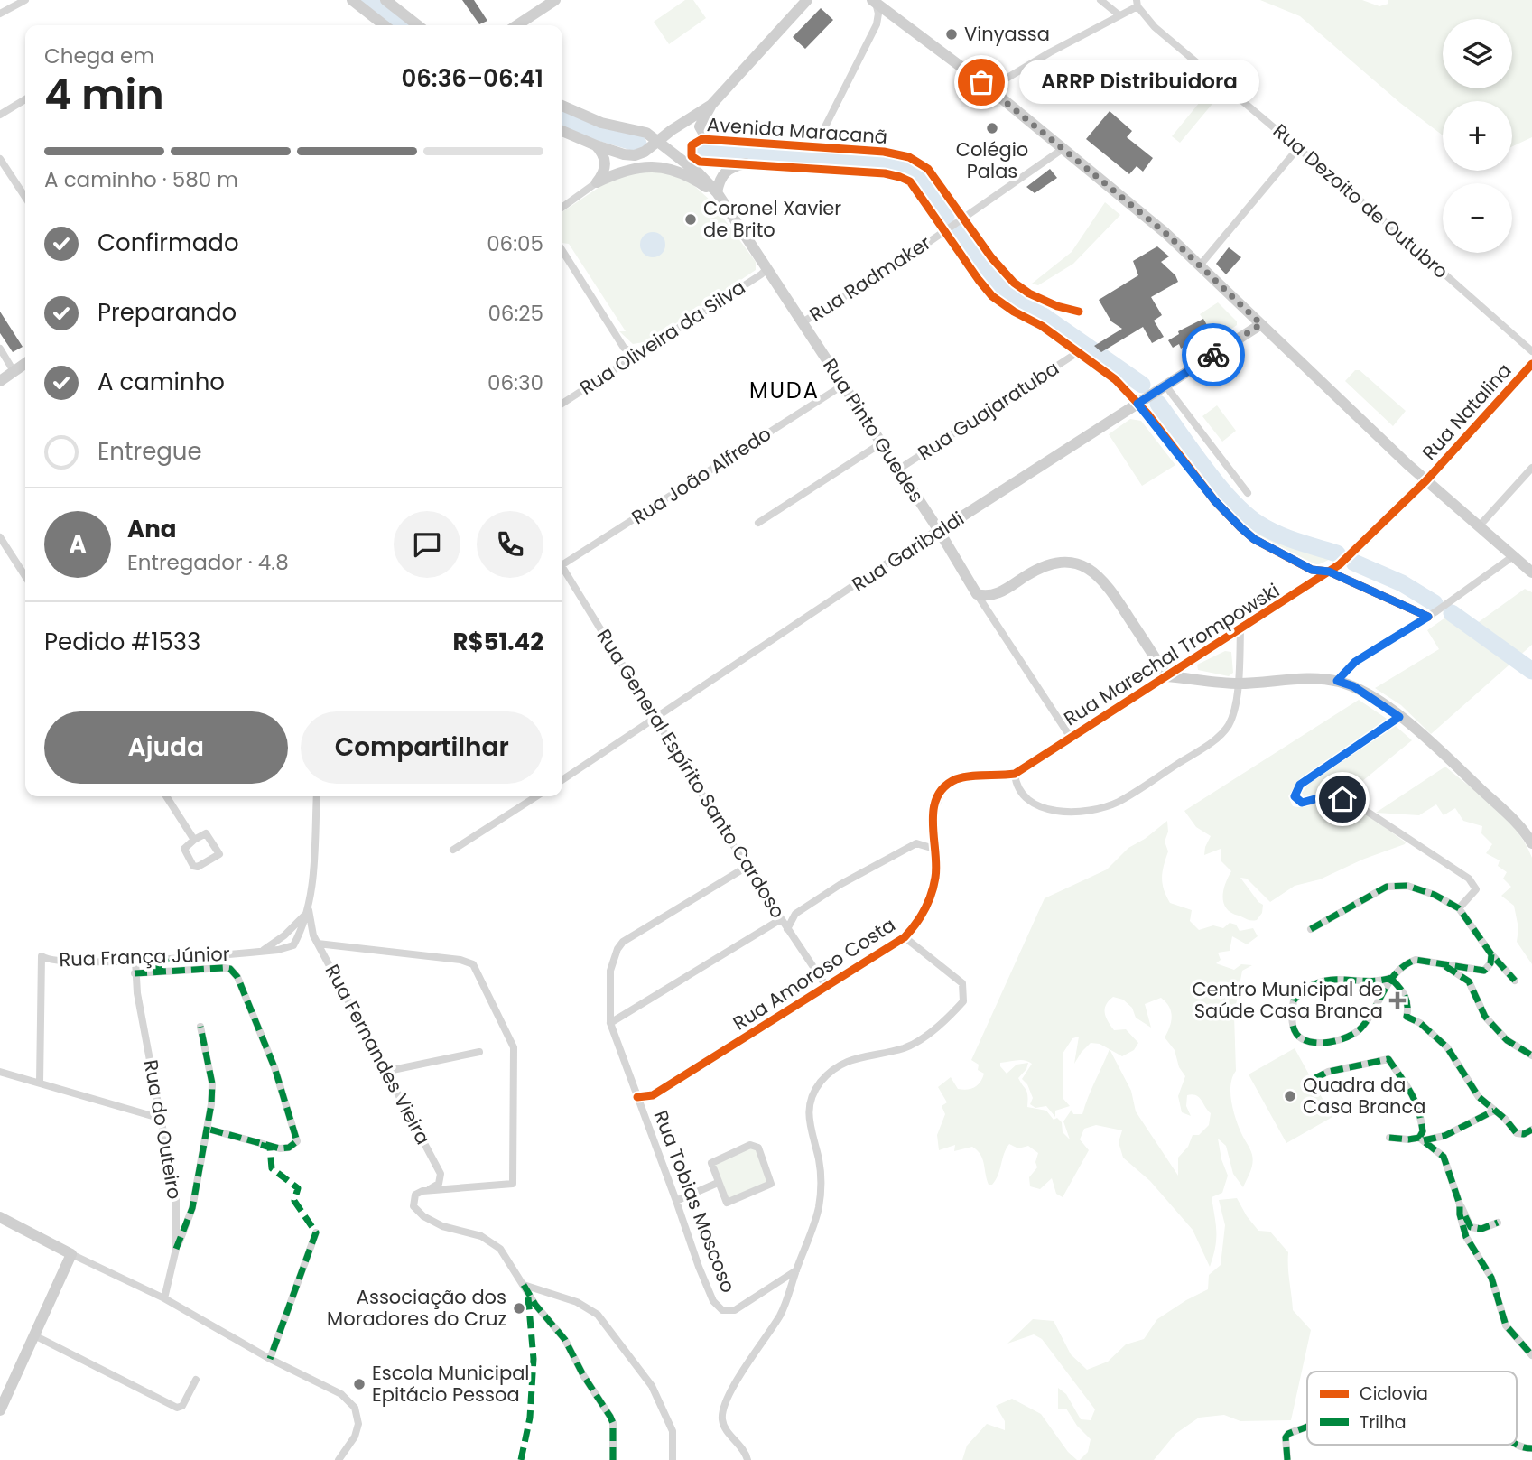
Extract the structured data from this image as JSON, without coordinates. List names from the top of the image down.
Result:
{
  "streets": {
    "street": [
      "Avenida Maracanã",
      "Rua Dezoito de Outubro",
      "Rua Radmaker",
      "Rua Oliveira da Silva",
      "Rua Guajaratuba",
      "Rua Natalina",
      "Rua Pinto Guedes",
      "Rua João Alfredo",
      "Rua Garibaldi",
      "Rua Marechal Trompowski",
      "Rua General Espírito Santo Cardoso",
      "Rua França Júnior",
      "Rua Amoroso Costa",
      "Rua Fernandes Vieira",
      "Rua do Outeiro",
      "Rua Tobias Moscoso"
    ]
  },
  "crossings": [
    ["Avenida Maracanã", "Rua Radmaker"],
    ["Avenida Maracanã", "Rua Guajaratuba"],
    ["Avenida Maracanã", "Rua Garibaldi"],
    ["Avenida Maracanã", "Rua Marechal Trompowski"],
    ["Rua Radmaker", "Rua Pinto Guedes"],
    ["Rua Oliveira da Silva", "Rua Pinto Guedes"],
    ["Rua Guajaratuba", "Rua Pinto Guedes"],
    ["Rua Natalina", "Rua Marechal Trompowski"],
    ["Rua Pinto Guedes", "Rua João Alfredo"],
    ["Rua Pinto Guedes", "Rua Garibaldi"],
    ["Rua Pinto Guedes", "Rua Marechal Trompowski"],
    ["Rua Garibaldi", "Rua General Espírito Santo Cardoso"],
    ["Rua Marechal Trompowski", "Rua Amoroso Costa"],
    ["Rua General Espírito Santo Cardoso", "Rua Amoroso Costa"],
    ["Rua General Espírito Santo Cardoso", "Rua Tobias Moscoso"],
    ["Rua França Júnior", "Rua Fernandes Vieira"],
    ["Rua França Júnior", "Rua do Outeiro"],
    ["Rua Amoroso Costa", "Rua Tobias Moscoso"]
  ],
  "districts": ["MUDA"],
  "places": {
    "other": [
      "Vinyassa",
      "ARRP Distribuidora",
      "Colégio Palas",
      "Coronel Xavier de Brito",
      "Quadra da Casa Branca",
      "Associação dos Moradores do Cruz",
      "Escola Municipal Epitácio Pessoa"
    ],
    "health": ["Centro Municipal de Saúde Casa Branca"]
  },
  "legend": ["Ciclovia", "Trilha"],
  "page": {
    "map_buttons": ["+", "−"],
    "heading": ["4 min", "Chega em", "06:36–06:41"],
    "panel": [
      "Ana",
      "Entregador · 4.8",
      "Pedido #1533",
      "R$51.42"
    ],
    "bubble": "ARRP Distribuidora",
    "bar": "A caminho · 580 m",
    "list": [
      ["Confirmado", "06:05"],
      ["Preparando", "06:25"],
      ["A caminho", "06:30"],
      "Entregue"
    ],
    "round": "A",
    "buttons": ["Ajuda", "Compartilhar"]
  }
}
